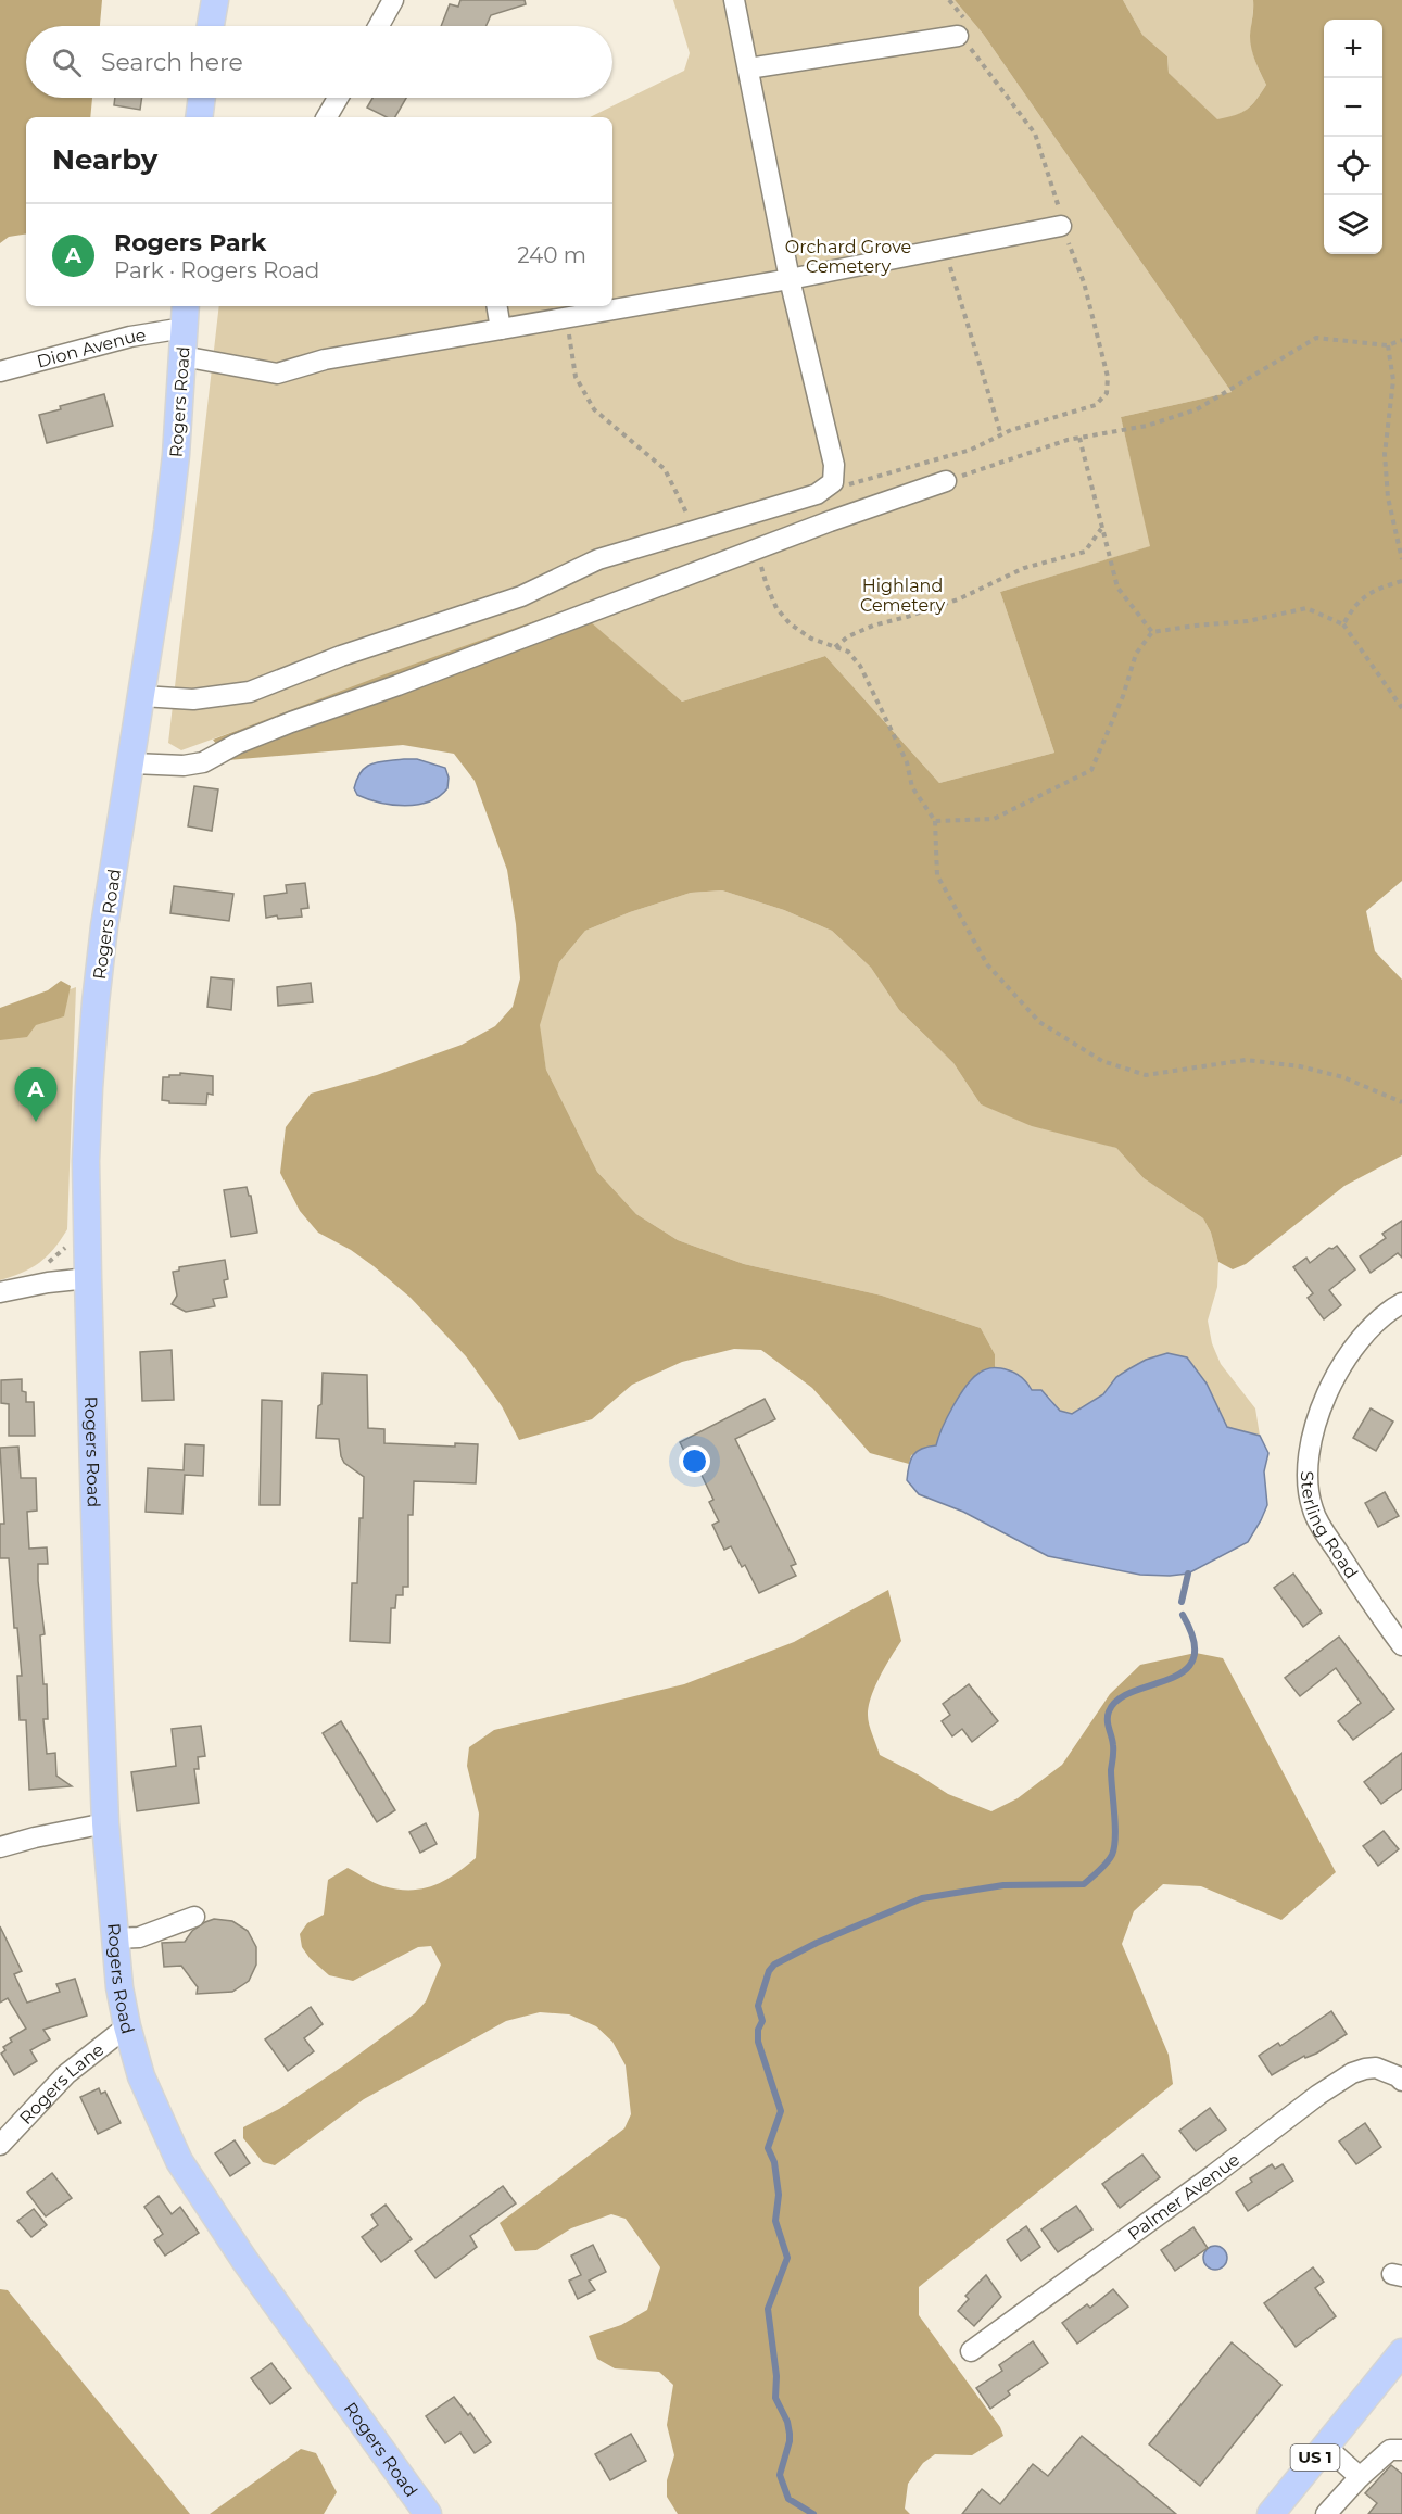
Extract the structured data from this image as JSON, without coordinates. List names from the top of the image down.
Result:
{
  "streets": {
    "main road": ["Rogers Road", "US 1"],
    "street": [
      "Dion Avenue",
      "Sterling Road",
      "Rogers Lane",
      "Palmer Avenue"
    ]
  },
  "crossings": [
    ["Dion Avenue", "Rogers Road"],
    ["Rogers Road", "Rogers Lane"]
  ],
  "parks": ["Orchard Grove Cemetery", "Highland Cemetery"],
  "page": {
    "map_buttons": ["+", "−"],
    "search": "Search here",
    "heading": "Nearby",
    "list": [
      {
        "mark": "A",
        "name": "Rogers Park",
        "note": "Park · Rogers Road",
        "value": "240 m"
      }
    ],
    "pins": "A"
  }
}
